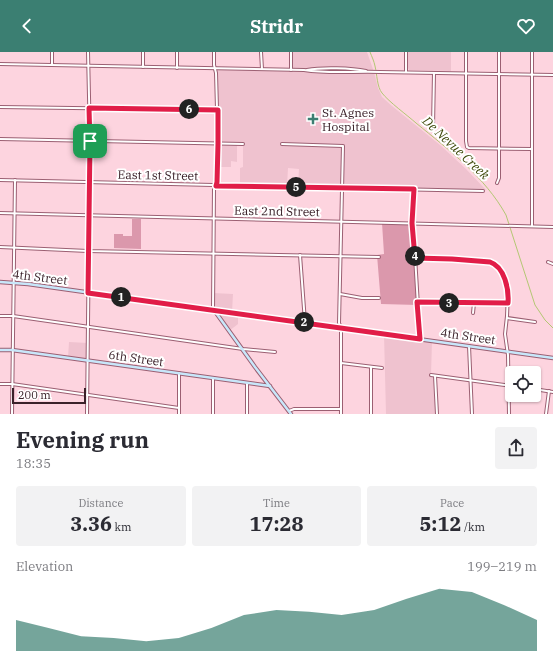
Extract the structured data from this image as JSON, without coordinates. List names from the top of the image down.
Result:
{
  "streets": {
    "street": [
      "East 1st Street",
      "East 2nd Street",
      "4th Street",
      "6th Street"
    ]
  },
  "water": ["De Nevue Creek"],
  "places": {
    "health": ["St. Agnes Hospital"]
  },
  "scale_bar": "200 m",
  "page": {
    "header": "Stridr",
    "pins": [
      "6",
      "5",
      "4",
      "1",
      "3",
      "2"
    ],
    "scale": "200 m",
    "heading": ["Evening run", "18:35"],
    "stats": [
      ["Distance", "3.36 km"],
      ["Time", "17:28"],
      ["Pace", "5:12 /km"]
    ],
    "chart": ["Elevation", "199–219 m"]
  }
}
